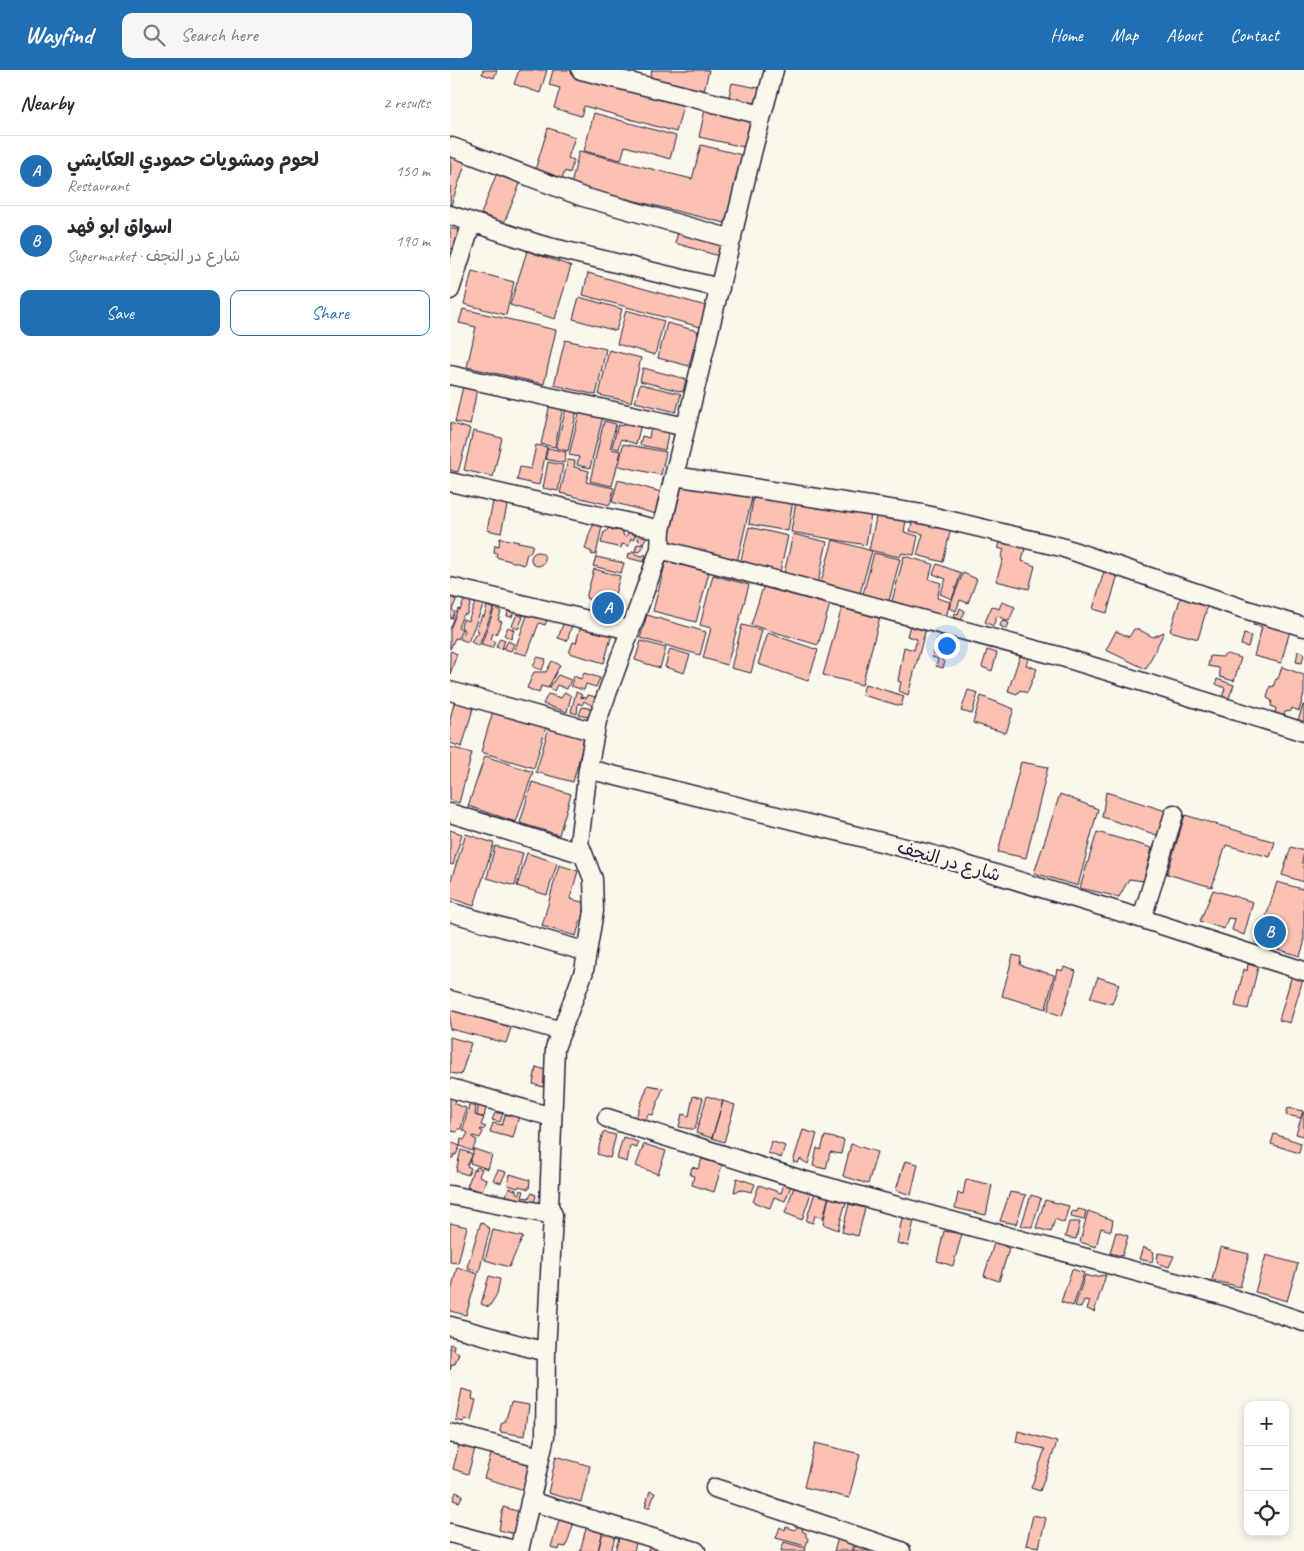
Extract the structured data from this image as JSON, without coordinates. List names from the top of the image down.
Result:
{
  "streets": {
    "street": ["شارع در النجف"]
  },
  "page": {
    "header": "Wayfind",
    "search": "Search here",
    "nav": [
      "Home",
      "Map",
      "About",
      "Contact"
    ],
    "heading": ["Nearby", "2 results"],
    "list": [
      {
        "mark": "A",
        "name": "لحوم ومشويات حمودي العكايشي",
        "note": "Restaurant",
        "value": "150 m"
      },
      {
        "mark": "B",
        "name": "اسواق ابو فهد",
        "note": "Supermarket · شارع در النجف",
        "value": "190 m"
      }
    ],
    "buttons": ["Save", "Share"],
    "pins": ["A", "B"],
    "map_buttons": ["+", "−"]
  }
}
